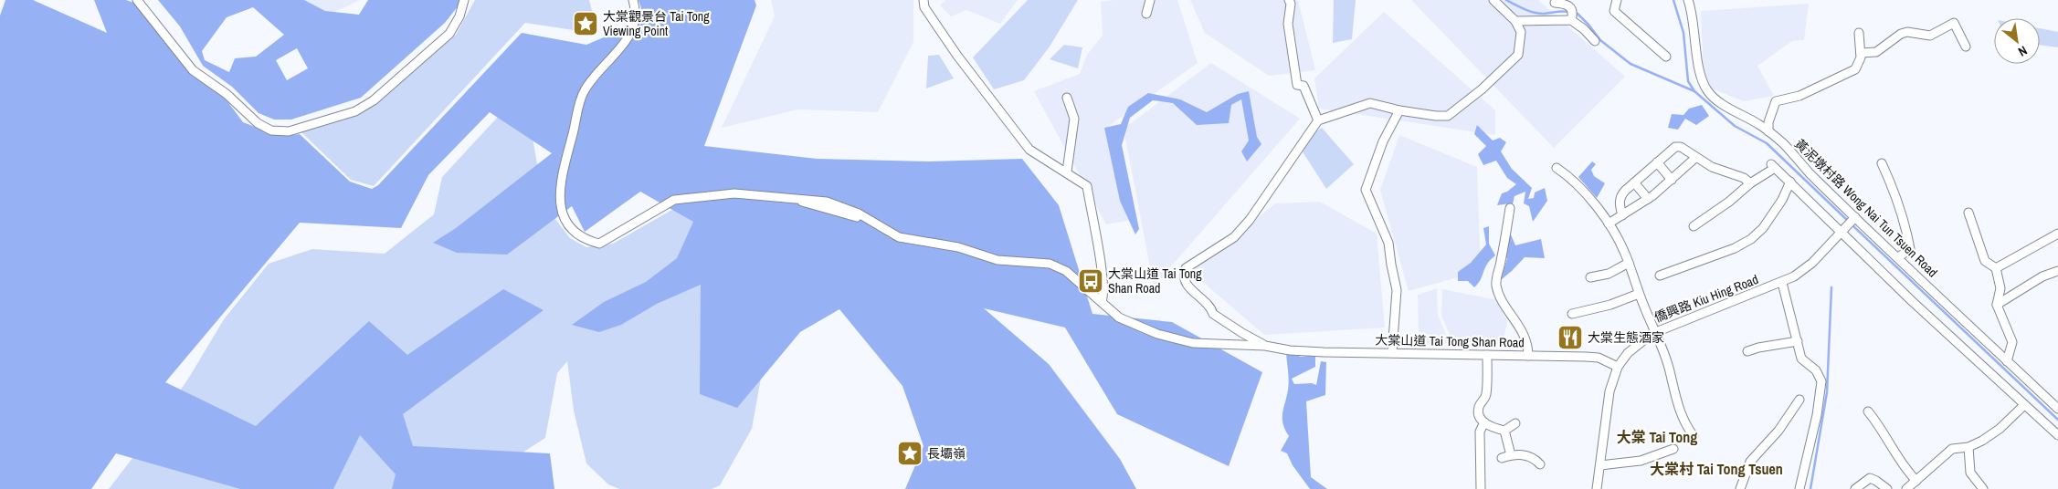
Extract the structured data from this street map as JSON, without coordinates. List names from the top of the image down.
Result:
{
  "streets": {
    "street": ["黃泥墩村路 Wong Nai Tun Tsuen Road", "僑興路 Kiu Hing Road", "大棠山道 Tai Tong Shan Road"]
  },
  "crossings": [
    ["黃泥墩村路 Wong Nai Tun Tsuen Road", "僑興路 Kiu Hing Road"],
    ["僑興路 Kiu Hing Road", "大棠山道 Tai Tong Shan Road"]
  ],
  "districts": ["大棠 Tai Tong", "大棠村 Tai Tong Tsuen"],
  "places": {
    "place": ["大棠觀景台 Tai Tong Viewing Point", "長壩嶺"],
    "bus stop": ["大棠山道 Tai Tong Shan Road"],
    "restaurant": ["大棠生態酒家"]
  },
  "north": "bottom right"
}
